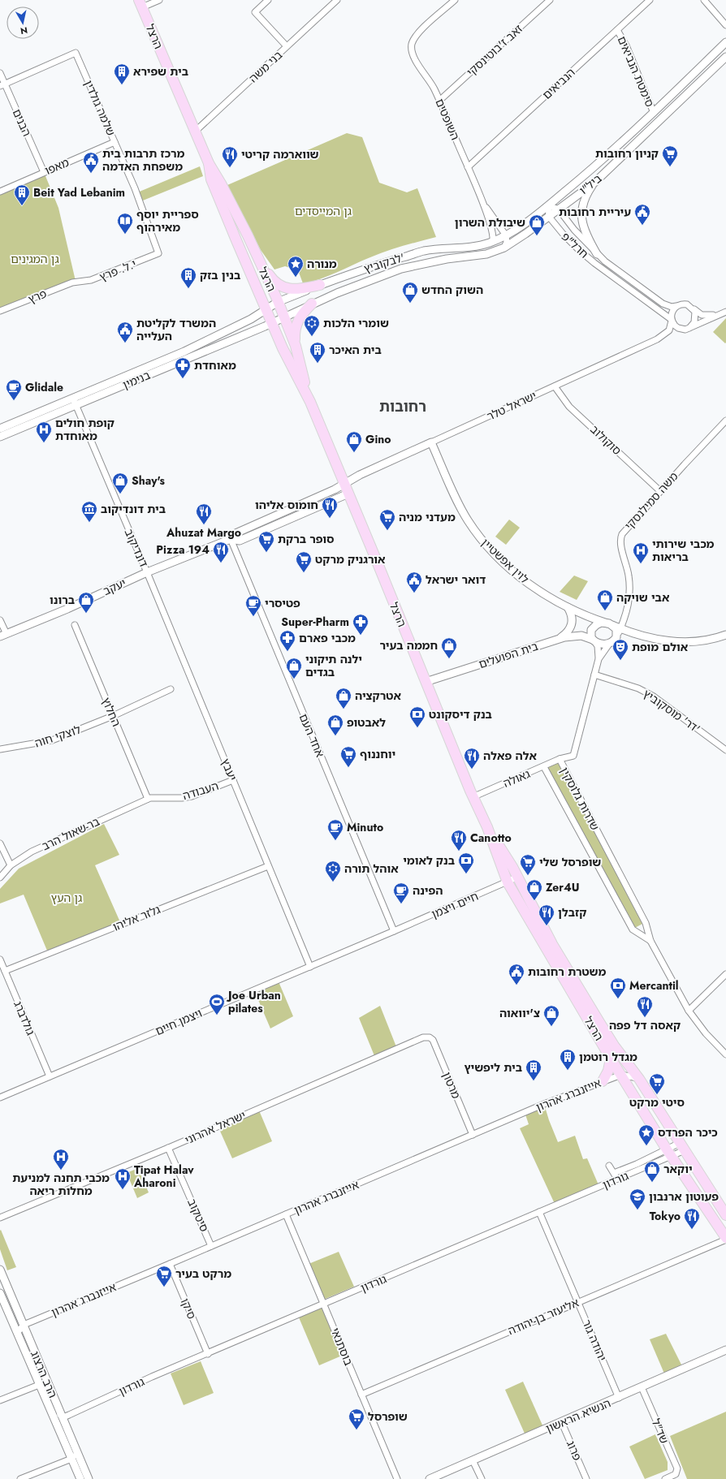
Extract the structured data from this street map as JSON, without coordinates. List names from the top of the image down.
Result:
{
  "streets": {
    "main road": ["הרצל"],
    "street": [
      "זאב ז'בוטינסקי",
      "בני משה",
      "סימטת הנביאים",
      "הנביאים",
      "שלמה גולדין",
      "השופטים",
      "הבנים",
      "מאפו",
      "ביל\"ו",
      "חרל\"פ",
      "לבקוביץ'",
      "י.ל. פרץ",
      "פרץ",
      "בנימין",
      "ישראל טלר",
      "סוקולוב",
      "משה סמילנסקי",
      "דונדיקוב",
      "לוין אפשטיין",
      "יעקב",
      "בית הפועלים",
      "דר' מוסקוביץ'",
      "החלוץ",
      "אחד העם",
      "לוצקי חוה",
      "יעבץ",
      "גאולה",
      "העבודה",
      "שדרות גלוסקין",
      "בר-שאול הרב",
      "חיים ויצמן",
      "גלזר אליהו",
      "גולדברג",
      "ויצמן חיים",
      "מרטון",
      "אייזנברג אהרון",
      "ישראל אהרוני",
      "גורדון",
      "סיטקוב",
      "סיקו",
      "אליעזר בן-יהודה",
      "יהודה גור",
      "בוסתנאי",
      "הרב הרצוג",
      "הנשיא הראשון",
      "שד\"ל",
      "פרוג"
    ]
  },
  "crossings": [
    ["הרצל", "בני משה"],
    ["הרצל", "לבקוביץ'"],
    ["הרצל", "בנימין"],
    ["הרצל", "ישראל טלר"],
    ["הרצל", "יעקב"],
    ["הרצל", "בית הפועלים"],
    ["הרצל", "גאולה"],
    ["הרצל", "חיים ויצמן"],
    ["הרצל", "אייזנברג אהרון"],
    ["הרצל", "גורדון"],
    ["הרצל", "אליעזר בן-יהודה"],
    ["זאב ז'בוטינסקי", "השופטים"],
    ["סימטת הנביאים", "הנביאים"],
    ["סימטת הנביאים", "ביל\"ו"],
    ["הנביאים", "השופטים"],
    ["שלמה גולדין", "הבנים"],
    ["שלמה גולדין", "מאפו"],
    ["שלמה גולדין", "י.ל. פרץ"],
    ["השופטים", "ביל\"ו"],
    ["השופטים", "לבקוביץ'"],
    ["הבנים", "מאפו"],
    ["ביל\"ו", "חרל\"פ"],
    ["ביל\"ו", "לבקוביץ'"],
    ["חרל\"פ", "ישראל טלר"],
    ["לבקוביץ'", "בנימין"],
    ["י.ל. פרץ", "פרץ"],
    ["בנימין", "דונדיקוב"],
    ["ישראל טלר", "סוקולוב"],
    ["ישראל טלר", "לוין אפשטיין"],
    ["ישראל טלר", "יעקב"],
    ["סוקולוב", "משה סמילנסקי"],
    ["משה סמילנסקי", "לוין אפשטיין"],
    ["משה סמילנסקי", "בית הפועלים"],
    ["משה סמילנסקי", "שדרות גלוסקין"],
    ["דונדיקוב", "יעקב"],
    ["דונדיקוב", "יעבץ"],
    ["לוין אפשטיין", "בית הפועלים"],
    ["לוין אפשטיין", "שדרות גלוסקין"],
    ["יעקב", "אחד העם"],
    ["יעקב", "יעבץ"],
    ["בית הפועלים", "שדרות גלוסקין"],
    ["דר' מוסקוביץ'", "שדרות גלוסקין"],
    ["החלוץ", "לוצקי חוה"],
    ["החלוץ", "העבודה"],
    ["החלוץ", "בר-שאול הרב"],
    ["אחד העם", "חיים ויצמן"],
    ["אחד העם", "ויצמן חיים"],
    ["יעבץ", "העבודה"],
    ["יעבץ", "גלזר אליהו"],
    ["יעבץ", "ויצמן חיים"],
    ["גאולה", "שדרות גלוסקין"],
    ["העבודה", "בר-שאול הרב"],
    ["חיים ויצמן", "ויצמן חיים"],
    ["גלזר אליהו", "גולדברג"],
    ["גולדברג", "ויצמן חיים"],
    ["מרטון", "אייזנברג אהרון"],
    ["מרטון", "ישראל אהרוני"],
    ["אייזנברג אהרון", "סיטקוב"],
    ["אייזנברג אהרון", "סיקו"],
    ["אייזנברג אהרון", "בוסתנאי"],
    ["אייזנברג אהרון", "הרב הרצוג"],
    ["ישראל אהרוני", "סיטקוב"],
    ["גורדון", "סיקו"],
    ["גורדון", "יהודה גור"],
    ["גורדון", "בוסתנאי"],
    ["גורדון", "הרב הרצוג"],
    ["אליעזר בן-יהודה", "יהודה גור"],
    ["אליעזר בן-יהודה", "בוסתנאי"],
    ["יהודה גור", "הנשיא הראשון"],
    ["הנשיא הראשון", "שד\"ל"],
    ["הנשיא הראשון", "פרוג"]
  ],
  "districts": ["רחובות"],
  "parks": ["גן המייסדים", "גן המגינים", "גן העץ"],
  "places": {
    "building": [
      "בית שפירא",
      "Beit Yad Lebanim",
      "בנין בזק",
      "בית האיכר",
      "מגדל רוטמן",
      "בית ליפשיץ"
    ],
    "supermarket": [
      "קניון רחובות",
      "מעדני מניה",
      "סופר ברקת",
      "אורגניק מרקט",
      "יוחננוף",
      "שופרסל שלי",
      "סיטי מרקט",
      "מרקט בעיר",
      "שופרסל"
    ],
    "restaurant": [
      "שווארמה קריטי",
      "חומוס אליהו",
      "Ahuzat Margo",
      "Pizza 194",
      "אלה פאלה",
      "Canotto",
      "קזבלן",
      "קאסה דל פפה",
      "Tokyo"
    ],
    "public building": [
      "מרכז תרבות בית משפחת האדמה",
      "עיריית רחובות",
      "המשרד לקליטת העלייה",
      "דואר ישראל",
      "משטרת רחובות"
    ],
    "library": ["ספריית יוסף מאירהוף"],
    "shop": [
      "שיבולת השרון",
      "השוק החדש",
      "Gino",
      "Shay's",
      "אבי שויקה",
      "ברונו",
      "חממה בעיר",
      "ילנה תיקוני בגדים",
      "אטרקציה",
      "לאבטופ",
      "Zer4U",
      "צ'יוואוה",
      "יוקאר"
    ],
    "place": ["מנורה", "כיכר הפרדס"],
    "synagogue": ["שומרי הלכות", "אוהל תורה"],
    "pharmacy": ["מאוחדת", "Super-Pharm", "מכבי פארם"],
    "cafe": [
      "Glidale",
      "פטיסרי",
      "Minuto",
      "הפינה"
    ],
    "hospital": [
      "קופת חולים מאוחדת",
      "מכבי שירותי בריאות",
      "מכבי תחנה למניעת מחלות ריאה",
      "Tipat Halav Aharoni"
    ],
    "museum": ["בית דונדיקוב"],
    "theatre": ["אולם מופת"],
    "bank": ["בנק דיסקונט", "בנק לאומי", "Mercantil"],
    "sports": ["Joe Urban pilates"],
    "school or university": ["פעוטון ארנבון"]
  },
  "north": "bottom"
}
